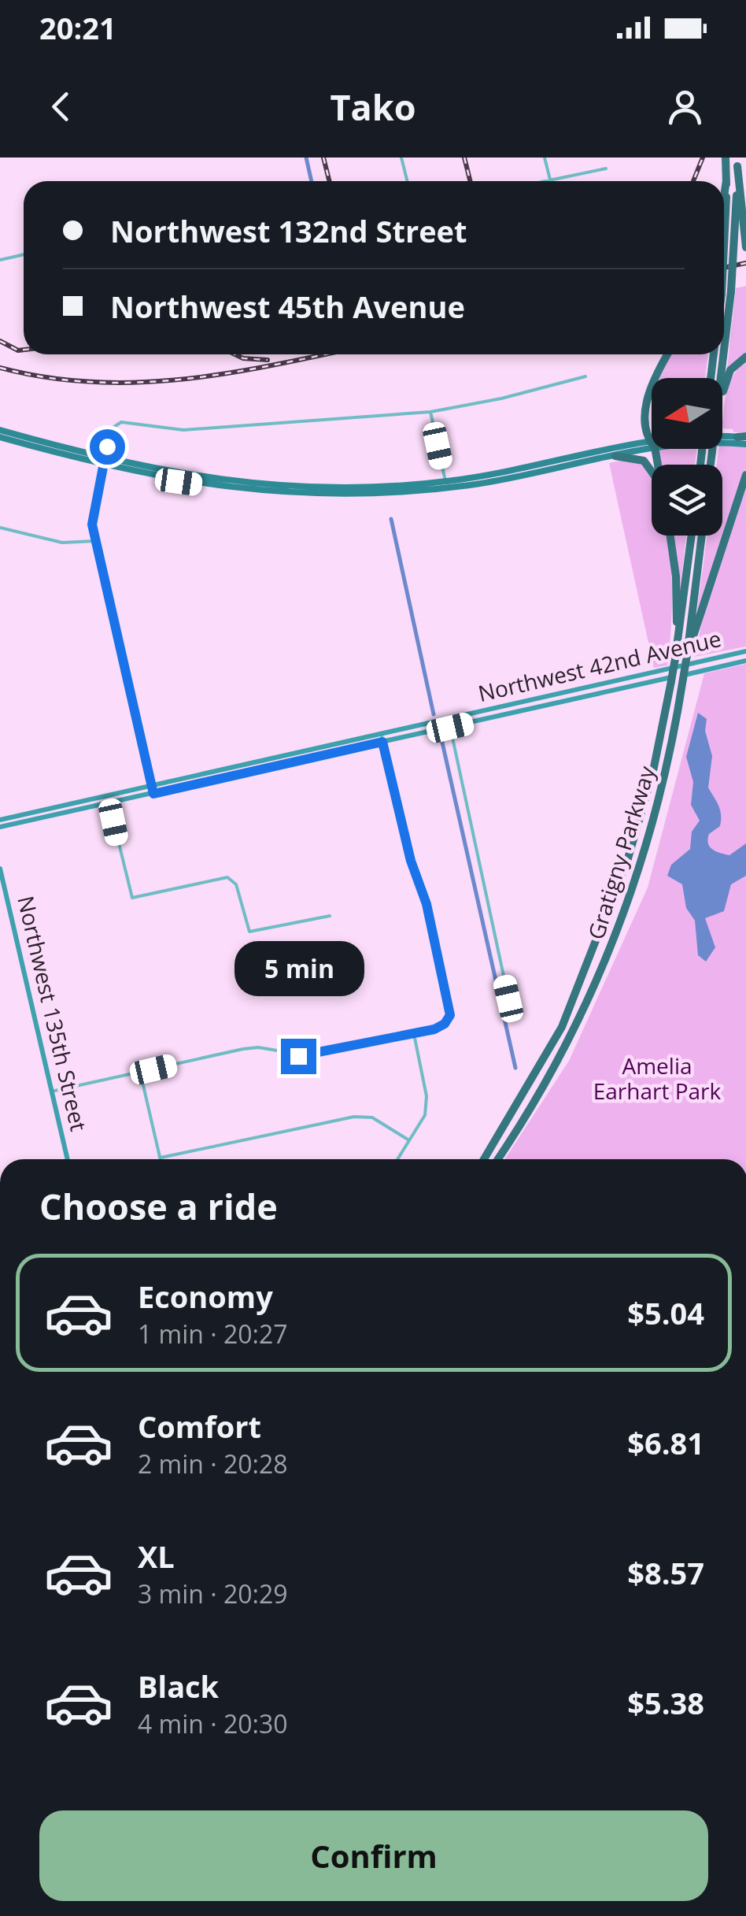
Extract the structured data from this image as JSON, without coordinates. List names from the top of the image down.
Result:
{
  "streets": {
    "highway": ["Gratigny Parkway"],
    "main road": ["Northwest 42nd Avenue", "Northwest 135th Street"]
  },
  "parks": ["Amelia Earhart Park"],
  "north": "left",
  "page": {
    "status": "20:21",
    "header": "Tako",
    "banner": ["Northwest 132nd Street", "Northwest 45th Avenue"],
    "bubble": "5 min",
    "heading": "Choose a ride",
    "list": [
      {
        "name": "Economy",
        "note": "1 min · 20:27",
        "value": "$5.04"
      },
      {
        "name": "Comfort",
        "note": "2 min · 20:28",
        "value": "$6.81"
      },
      {
        "name": "XL",
        "note": "3 min · 20:29",
        "value": "$8.57"
      },
      {
        "name": "Black",
        "note": "4 min · 20:30",
        "value": "$5.38"
      }
    ],
    "buttons": "Confirm"
  }
}
